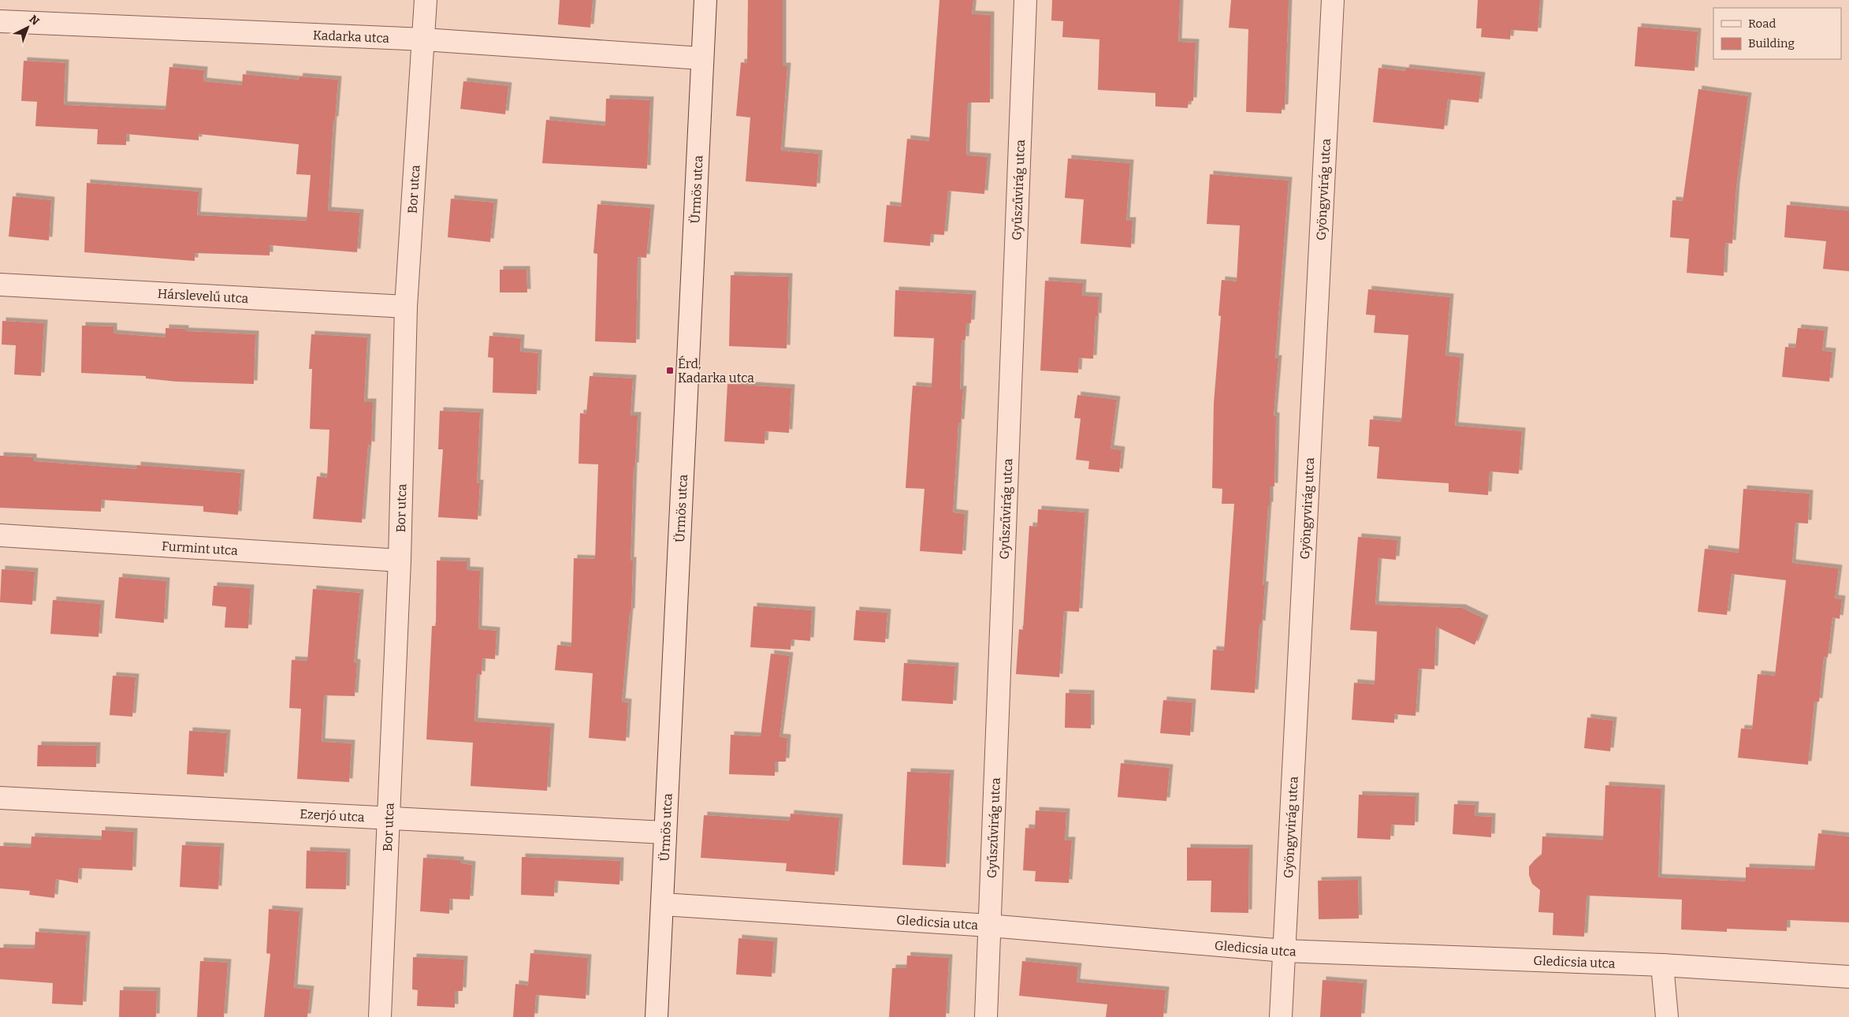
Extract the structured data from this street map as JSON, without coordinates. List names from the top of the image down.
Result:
{
  "streets": {
    "street": [
      "Kadarka utca",
      "Bor utca",
      "Ürmös utca",
      "Gyűszűvirág utca",
      "Gyöngyvirág utca",
      "Hárslevelű utca",
      "Furmint utca",
      "Ezerjó utca",
      "Gledicsia utca"
    ]
  },
  "crossings": [
    ["Kadarka utca", "Bor utca"],
    ["Kadarka utca", "Ürmös utca"],
    ["Bor utca", "Hárslevelű utca"],
    ["Bor utca", "Furmint utca"],
    ["Bor utca", "Ezerjó utca"],
    ["Ürmös utca", "Ezerjó utca"],
    ["Ürmös utca", "Gledicsia utca"],
    ["Gyűszűvirág utca", "Gledicsia utca"],
    ["Gyöngyvirág utca", "Gledicsia utca"]
  ],
  "places": {
    "transit": ["Érd, Kadarka utca"]
  },
  "legend": ["Road", "Building"],
  "north": "top right"
}
